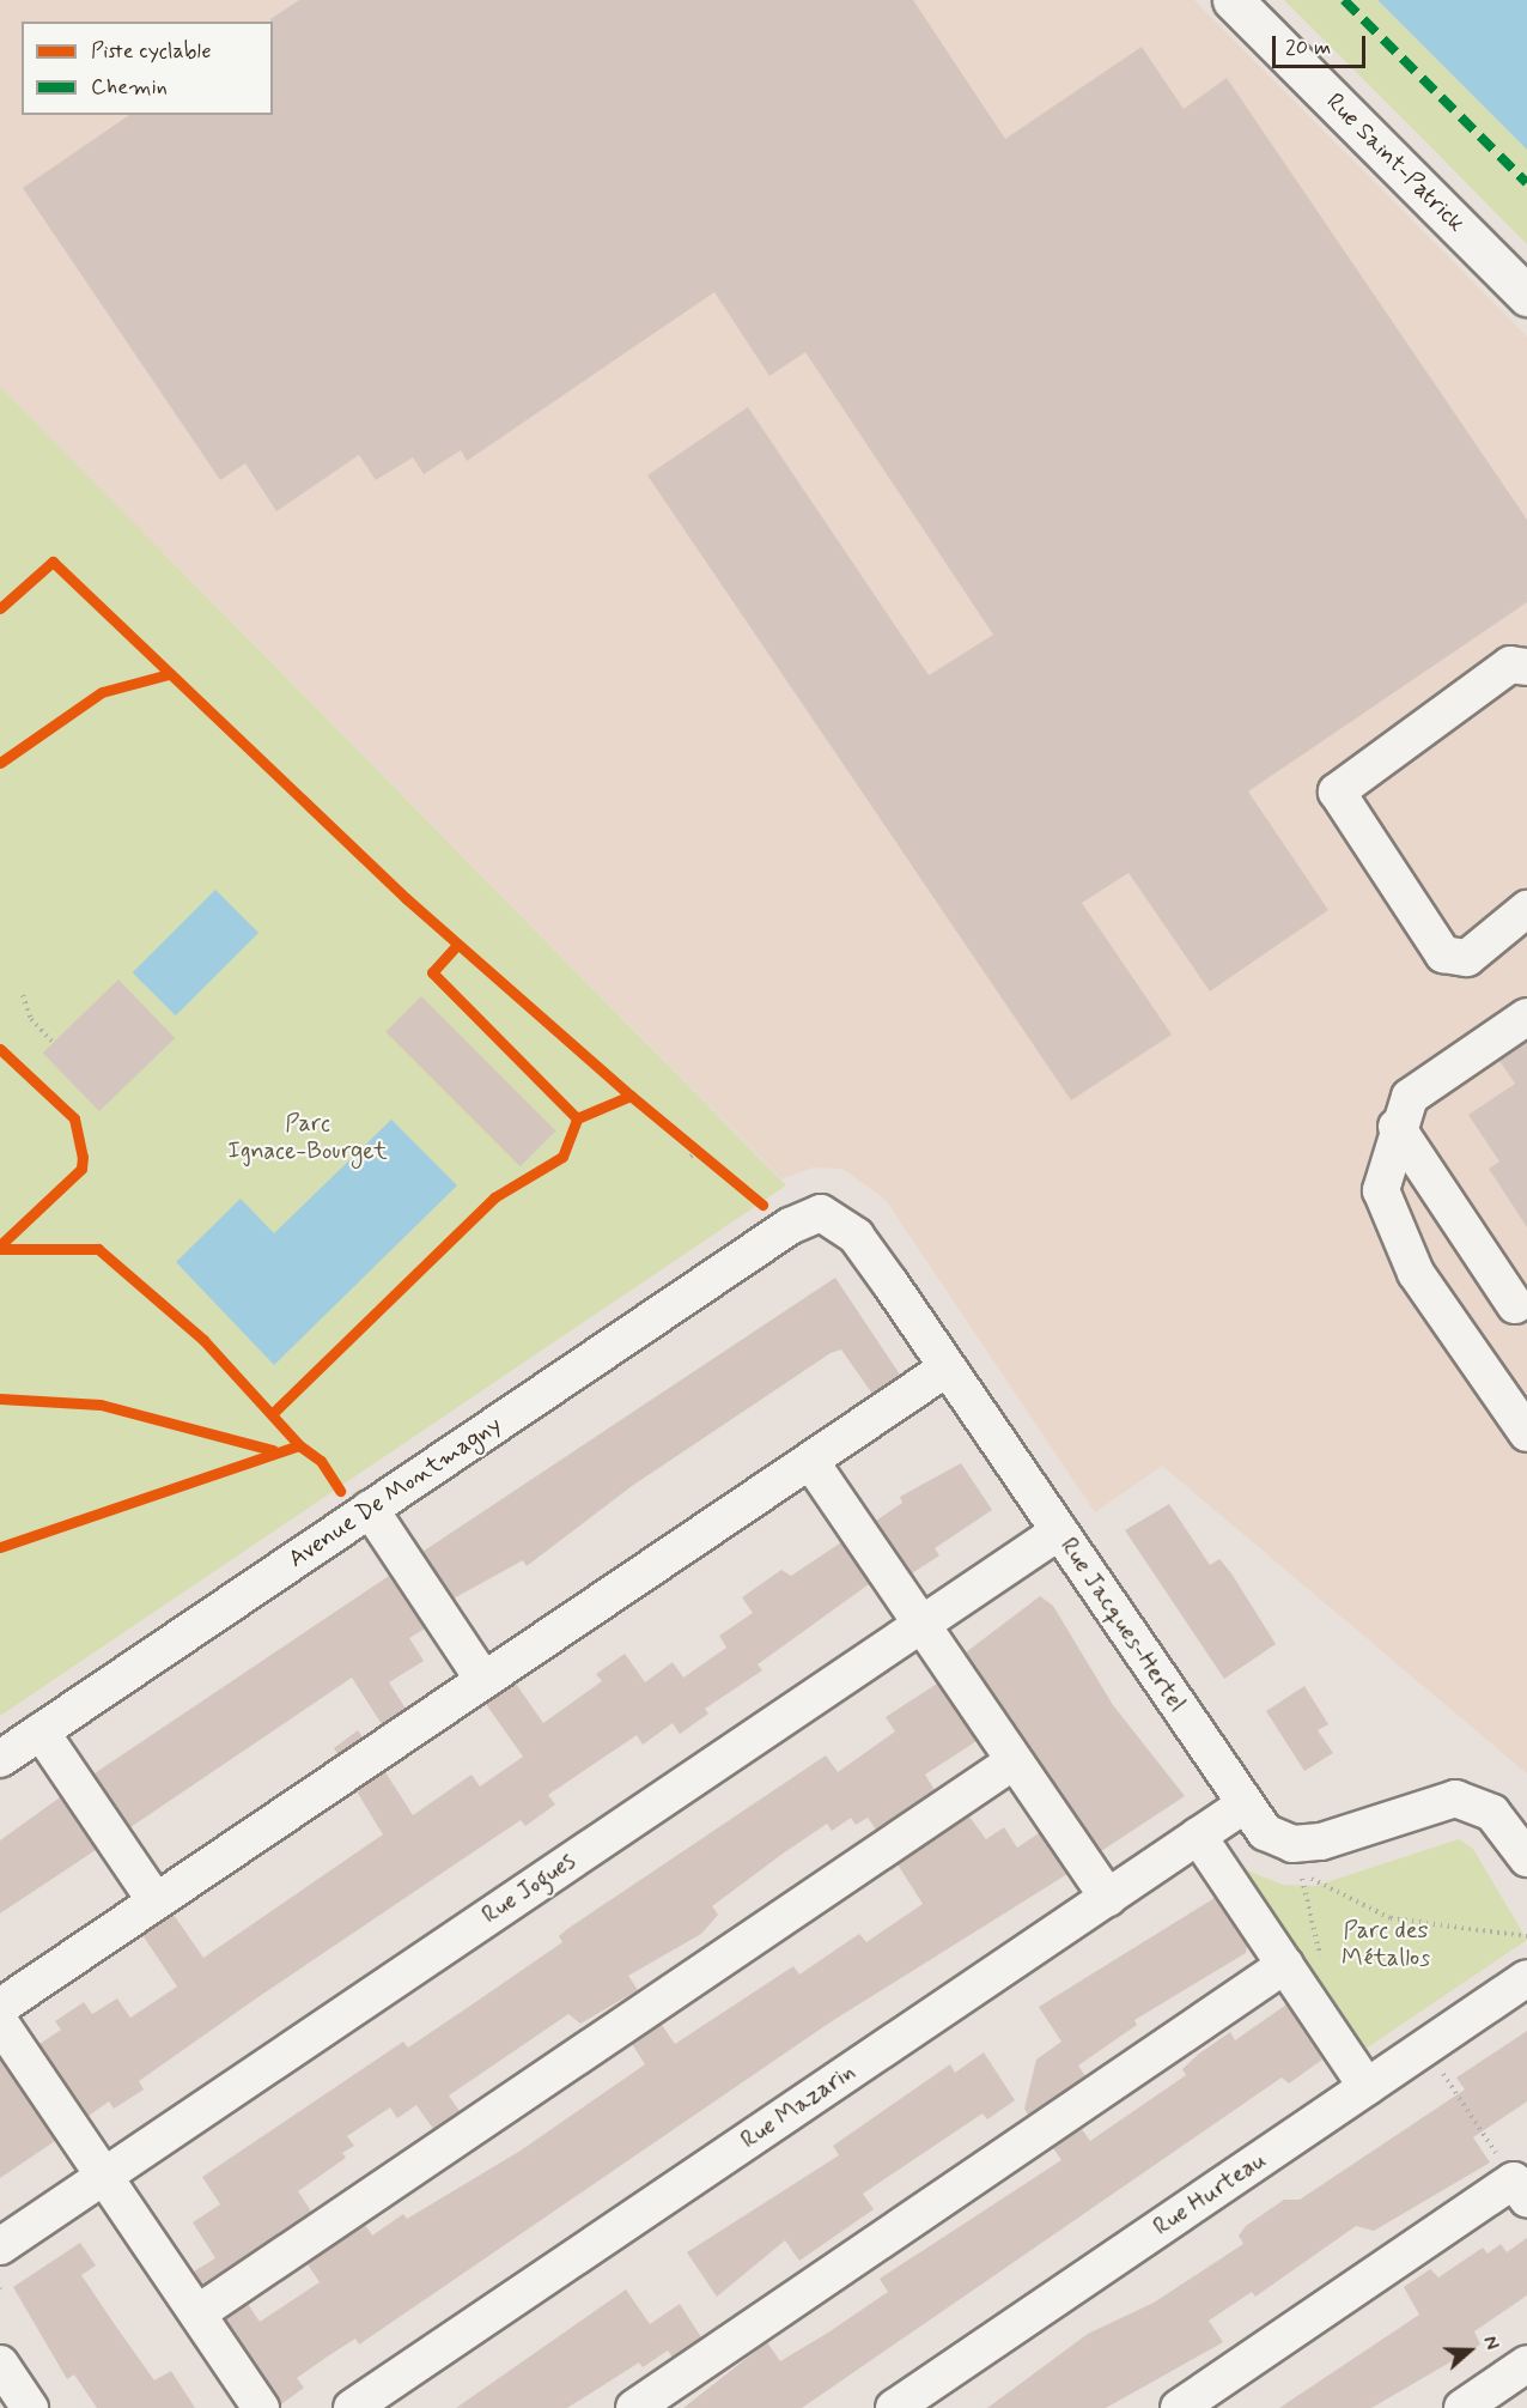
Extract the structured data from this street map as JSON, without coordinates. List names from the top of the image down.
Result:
{
  "streets": {
    "main road": ["Rue Saint-Patrick"],
    "street": [
      "Avenue De Montmagny",
      "Rue Jacques-Hertel",
      "Rue Jogues",
      "Rue Mazarin",
      "Rue Hurteau"
    ]
  },
  "crossings": [
    ["Avenue De Montmagny", "Rue Jacques-Hertel"],
    ["Rue Jacques-Hertel", "Rue Jogues"],
    ["Rue Jacques-Hertel", "Rue Mazarin"]
  ],
  "parks": ["Parc Ignace-Bourget", "Parc des Métallos"],
  "legend": ["Piste cyclable", "Chemin"],
  "scale_bar": "20 m",
  "north": "right"
}
